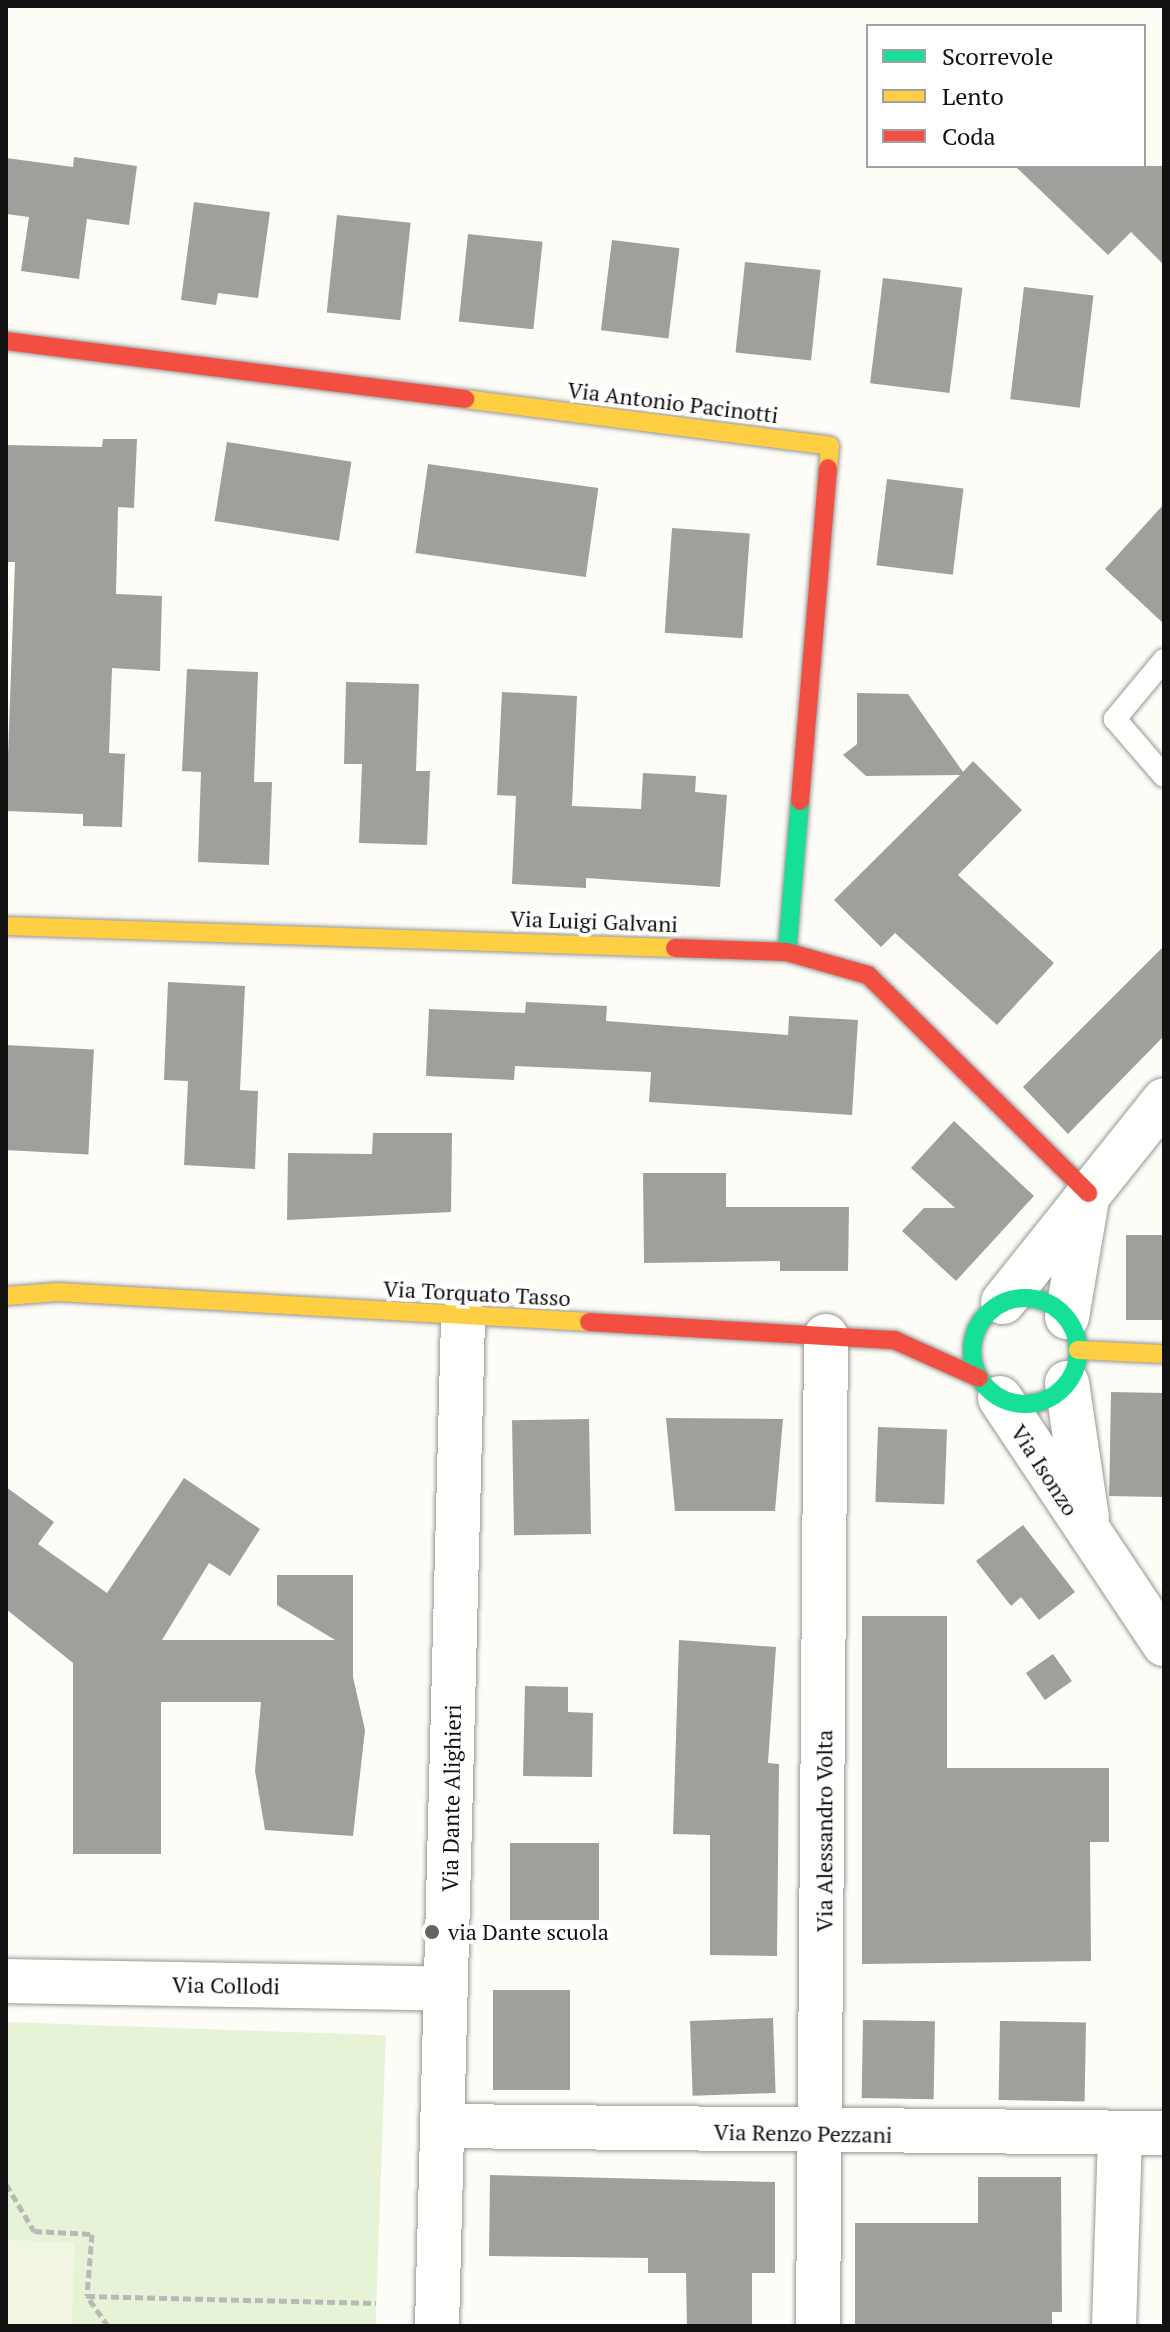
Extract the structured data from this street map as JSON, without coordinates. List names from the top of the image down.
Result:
{
  "streets": {
    "street": [
      "Via Antonio Pacinotti",
      "Via Luigi Galvani",
      "Via Torquato Tasso",
      "Via Isonzo",
      "Via Dante Alighieri",
      "Via Alessandro Volta",
      "Via Collodi",
      "Via Renzo Pezzani"
    ]
  },
  "crossings": [
    ["Via Antonio Pacinotti", "Via Luigi Galvani"],
    ["Via Luigi Galvani", "Via Isonzo"],
    ["Via Torquato Tasso", "Via Isonzo"],
    ["Via Torquato Tasso", "Via Dante Alighieri"],
    ["Via Torquato Tasso", "Via Alessandro Volta"],
    ["Via Dante Alighieri", "Via Collodi"],
    ["Via Dante Alighieri", "Via Renzo Pezzani"],
    ["Via Alessandro Volta", "Via Renzo Pezzani"]
  ],
  "places": ["via Dante scuola"],
  "legend": ["Scorrevole", "Lento", "Coda"]
}
